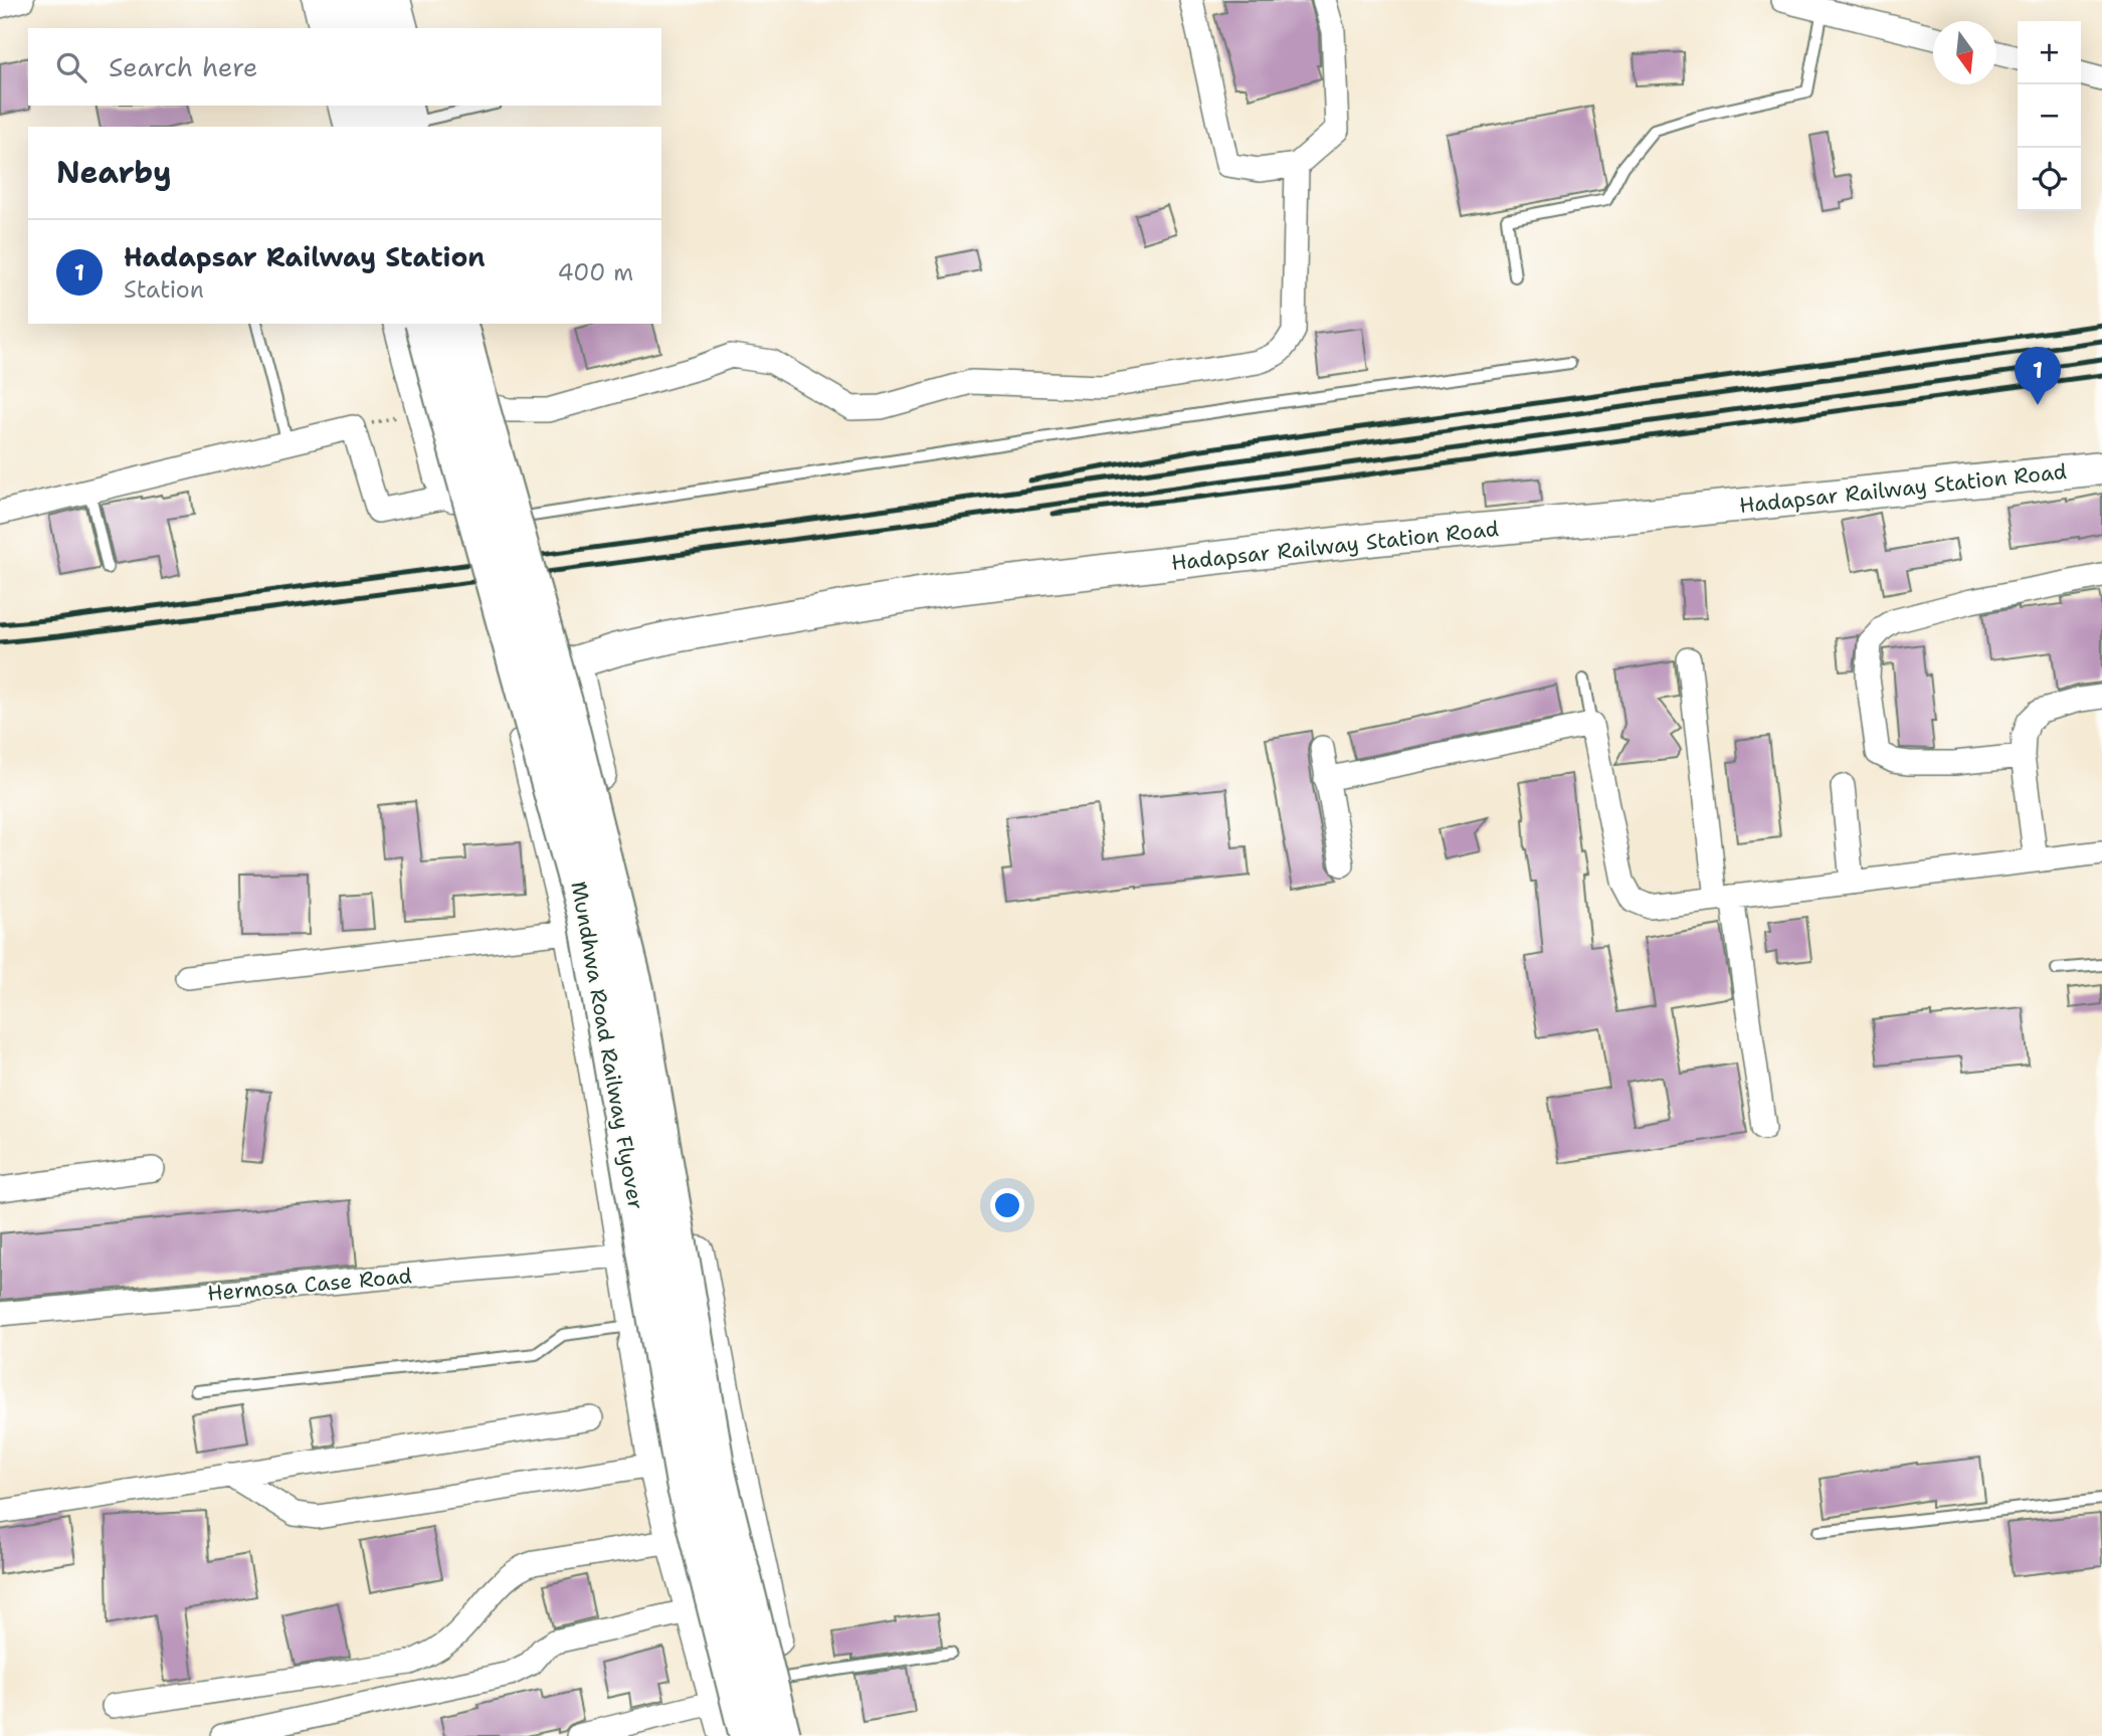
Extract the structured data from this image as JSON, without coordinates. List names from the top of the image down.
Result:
{
  "streets": {
    "highway": ["Mundhwa Road Railway Flyover"],
    "street": ["Hadapsar Railway Station Road", "Hermosa Case Road"]
  },
  "north": "bottom",
  "page": {
    "map_buttons": ["+", "−"],
    "search": "Search here",
    "heading": "Nearby",
    "list": [
      {
        "mark": "1",
        "name": "Hadapsar Railway Station",
        "note": "Station",
        "value": "400 m"
      }
    ],
    "pins": "1"
  }
}
